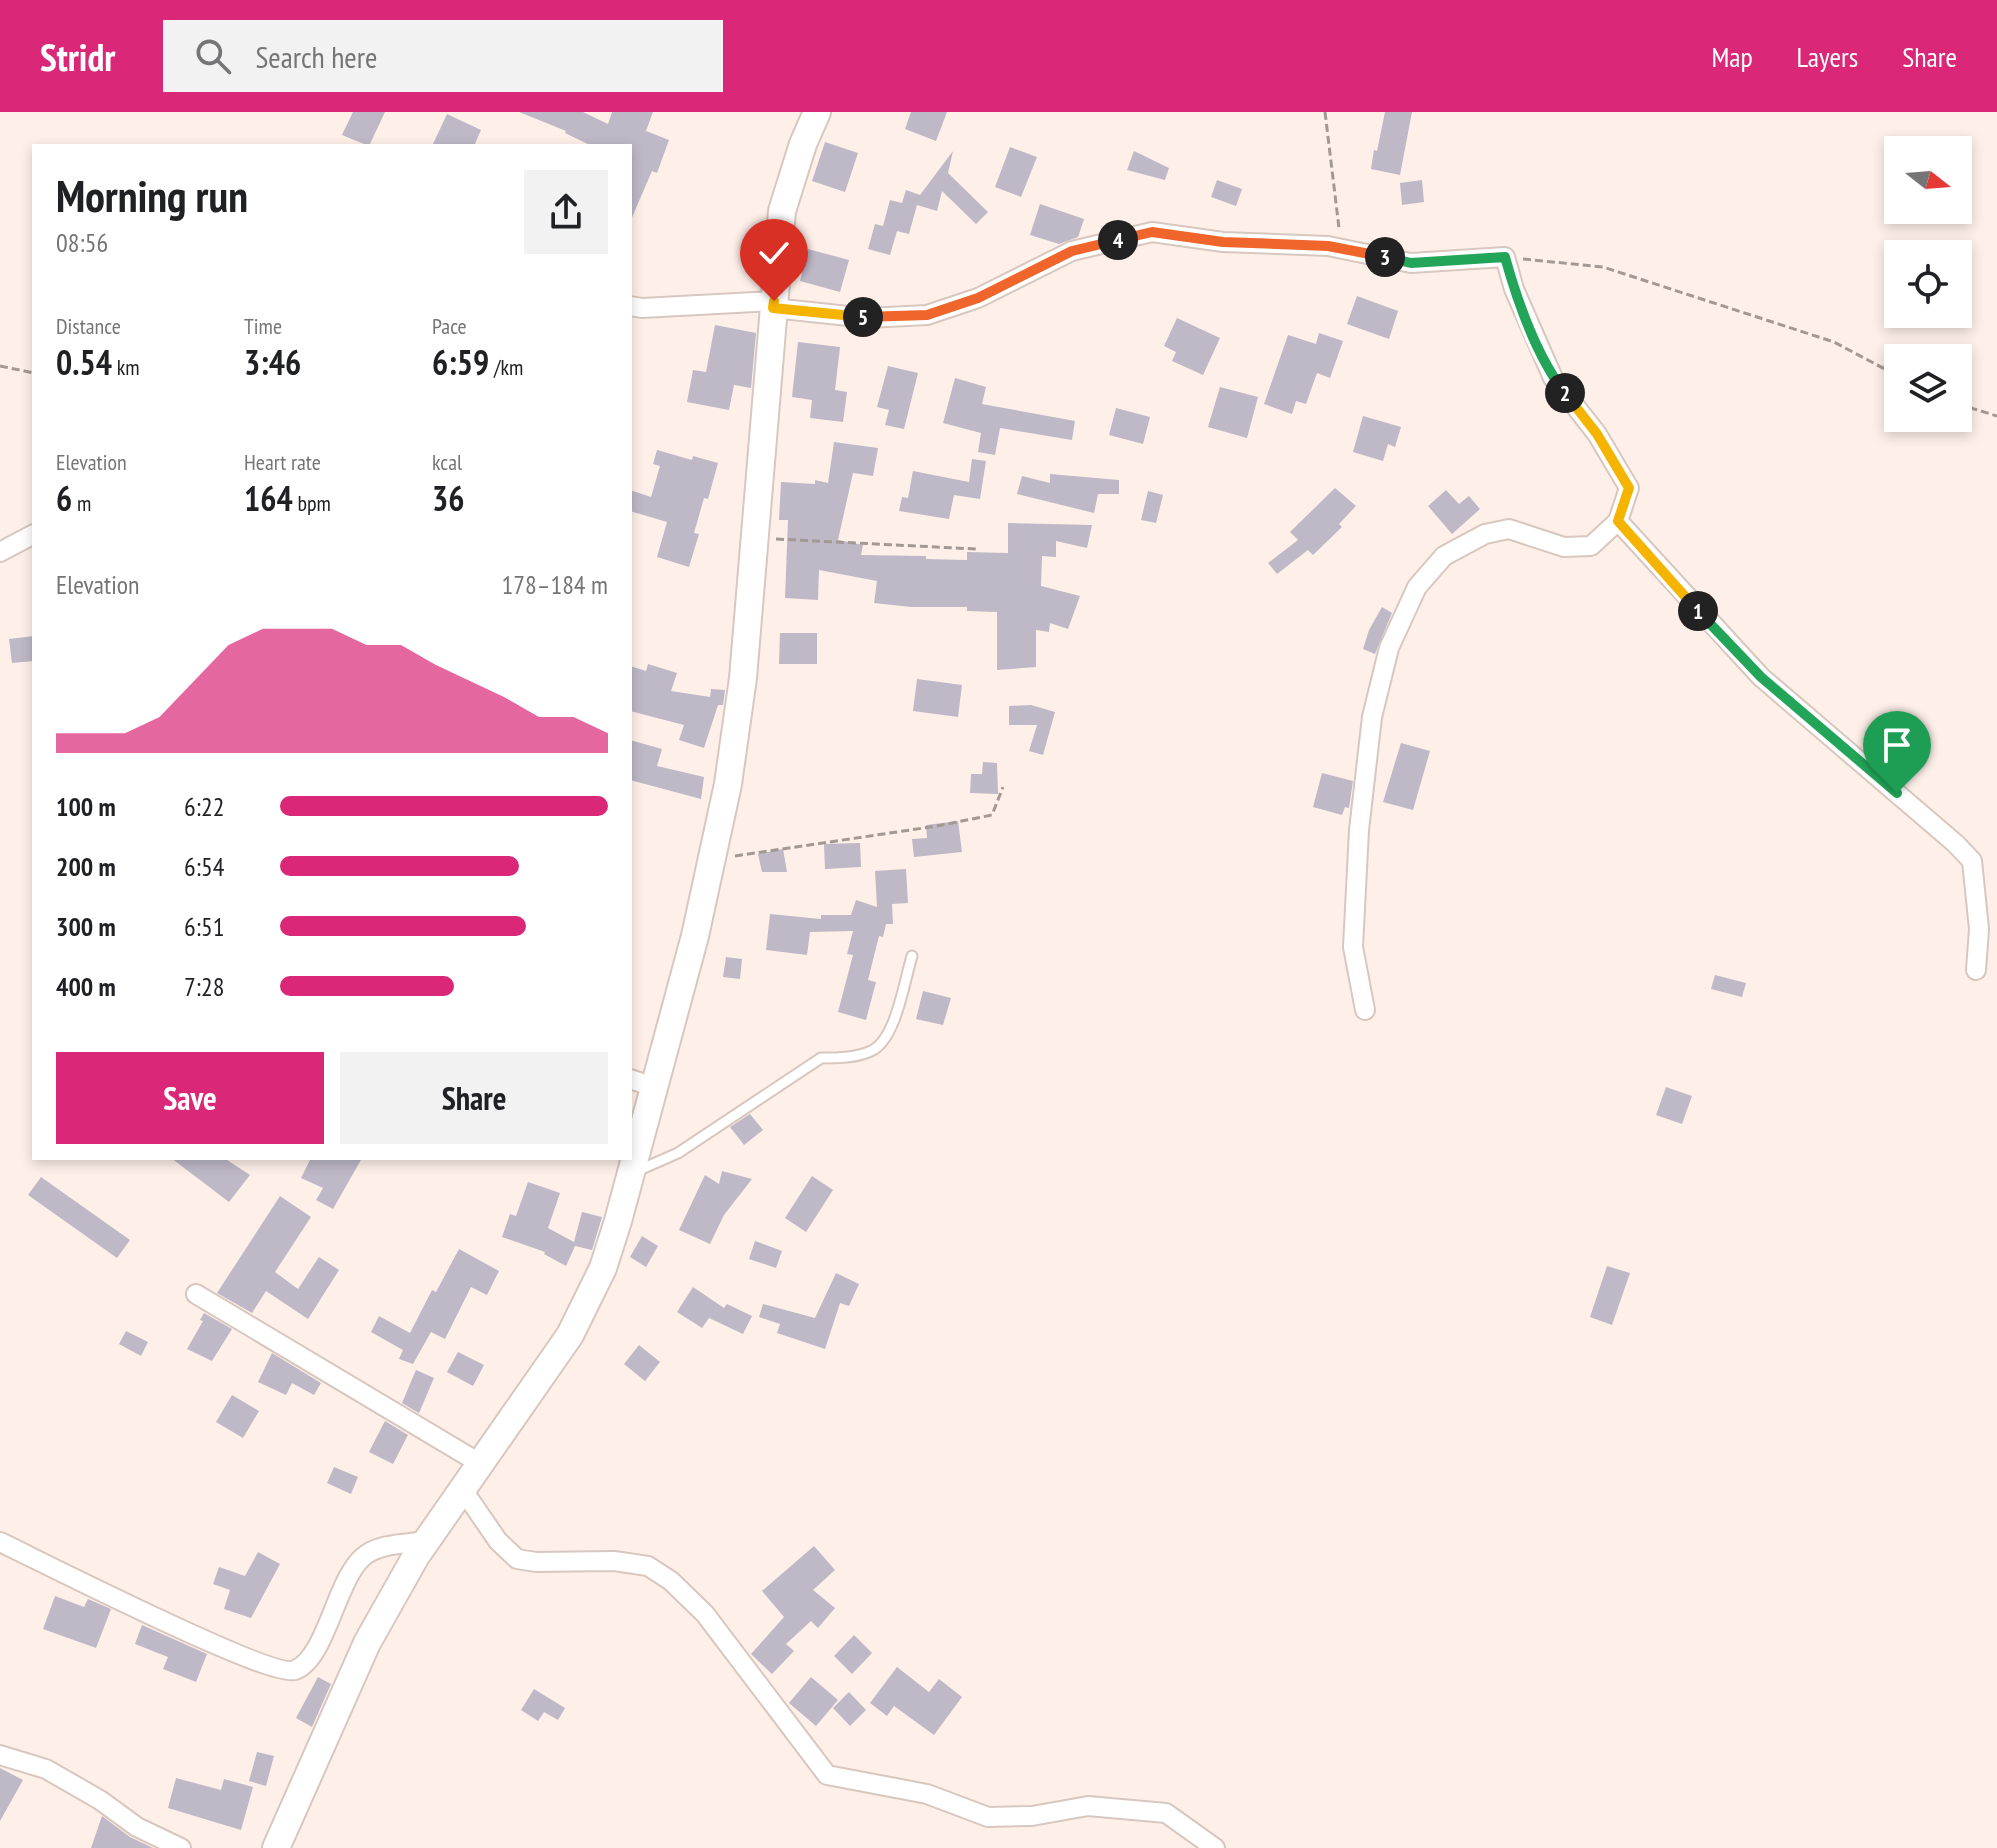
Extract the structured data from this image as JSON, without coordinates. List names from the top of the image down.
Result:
{
  "north": "right",
  "page": {
    "header": "Stridr",
    "search": "Search here",
    "nav": ["Map", "Layers", "Share"],
    "heading": ["Morning run", "08:56"],
    "pins": [
      "4",
      "3",
      "5",
      "2",
      "1"
    ],
    "stats": [
      ["Distance", "0.54 km"],
      ["Time", "3:46"],
      ["Pace", "6:59 /km"],
      ["Elevation", "6 m"],
      ["Heart rate", "164 bpm"],
      ["kcal", "36"]
    ],
    "chart": ["Elevation", "178–184 m"],
    "list": [
      {
        "name": "100 m",
        "note": "6:22"
      },
      {
        "name": "200 m",
        "note": "6:54"
      },
      {
        "name": "300 m",
        "note": "6:51"
      },
      {
        "name": "400 m",
        "note": "7:28"
      }
    ],
    "buttons": ["Save", "Share"]
  }
}
